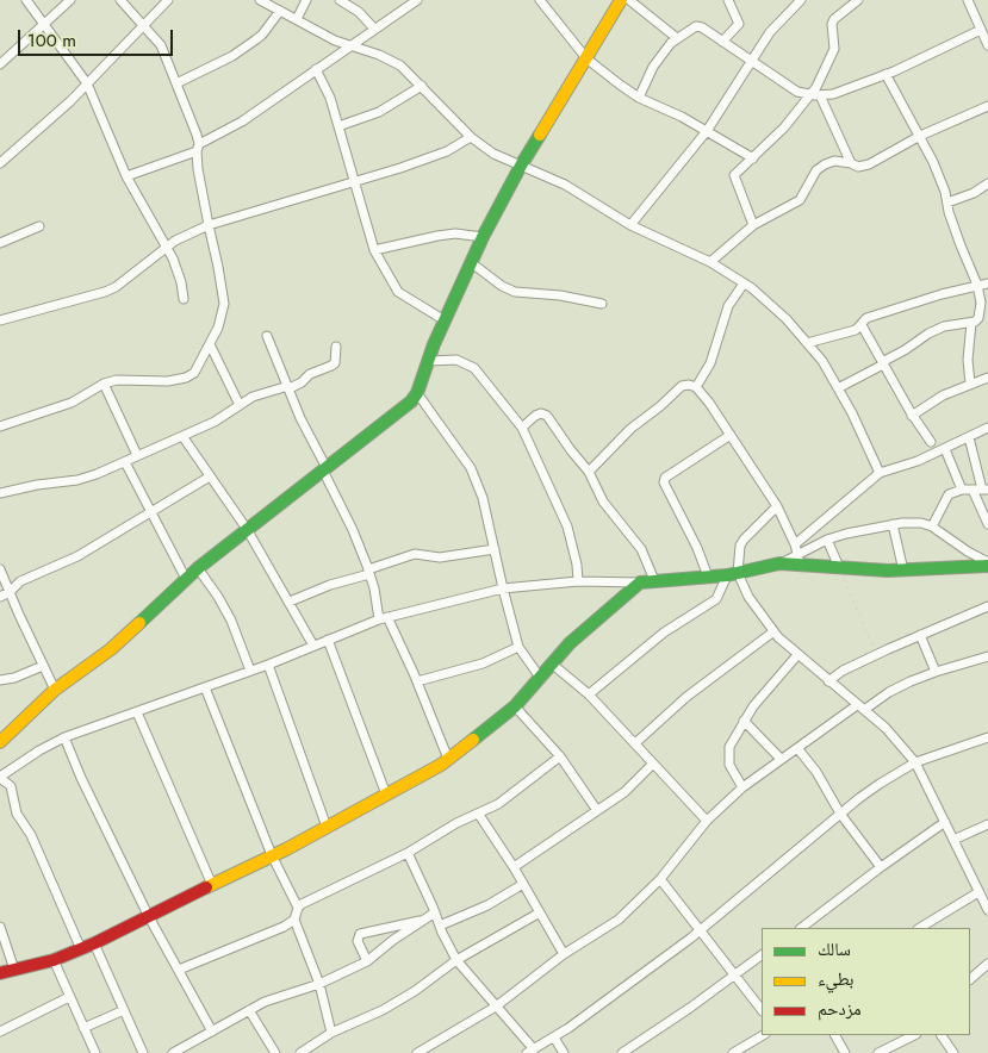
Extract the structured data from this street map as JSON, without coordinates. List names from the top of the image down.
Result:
{
  "legend": ["سالك", "بطيء", "مزدحم"],
  "scale_bar": "100 m"
}
